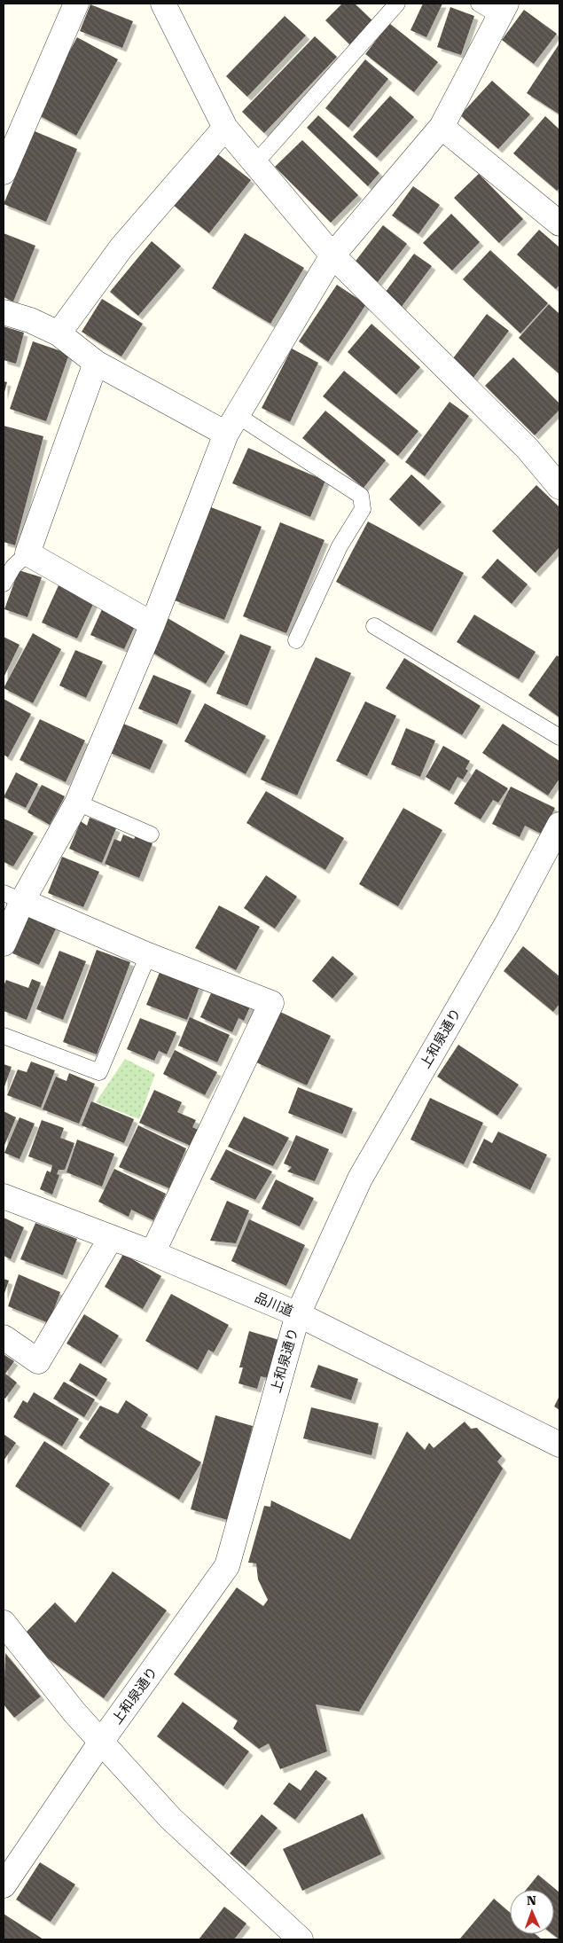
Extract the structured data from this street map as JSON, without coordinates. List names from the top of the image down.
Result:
{
  "streets": {
    "street": ["上和泉通り", "品川道"]
  },
  "crossings": [
    ["上和泉通り", "品川道"]
  ],
  "north": "top"
}
